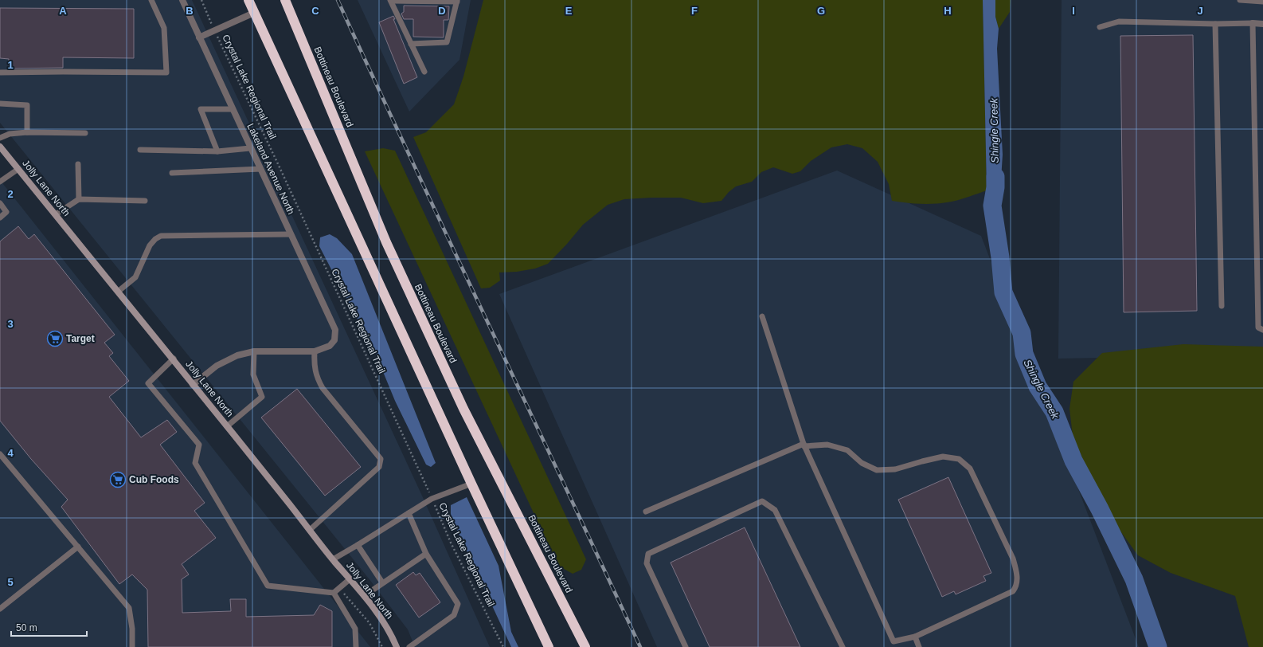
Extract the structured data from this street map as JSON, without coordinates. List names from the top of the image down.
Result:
{
  "streets": {
    "highway": ["Bottineau Boulevard"],
    "street": ["Lakeland Avenue North", "Jolly Lane North"],
    "path": ["Crystal Lake Regional Trail"]
  },
  "water": ["Shingle Creek"],
  "places": {
    "supermarket": ["Target", "Cub Foods"]
  },
  "scale_bar": "50 m",
  "grid": {
    "columns": [
      "A",
      "B",
      "C",
      "D",
      "E",
      "F",
      "G",
      "H",
      "I",
      "J"
    ],
    "rows": [
      "1",
      "2",
      "3",
      "4",
      "5"
    ]
  }
}
